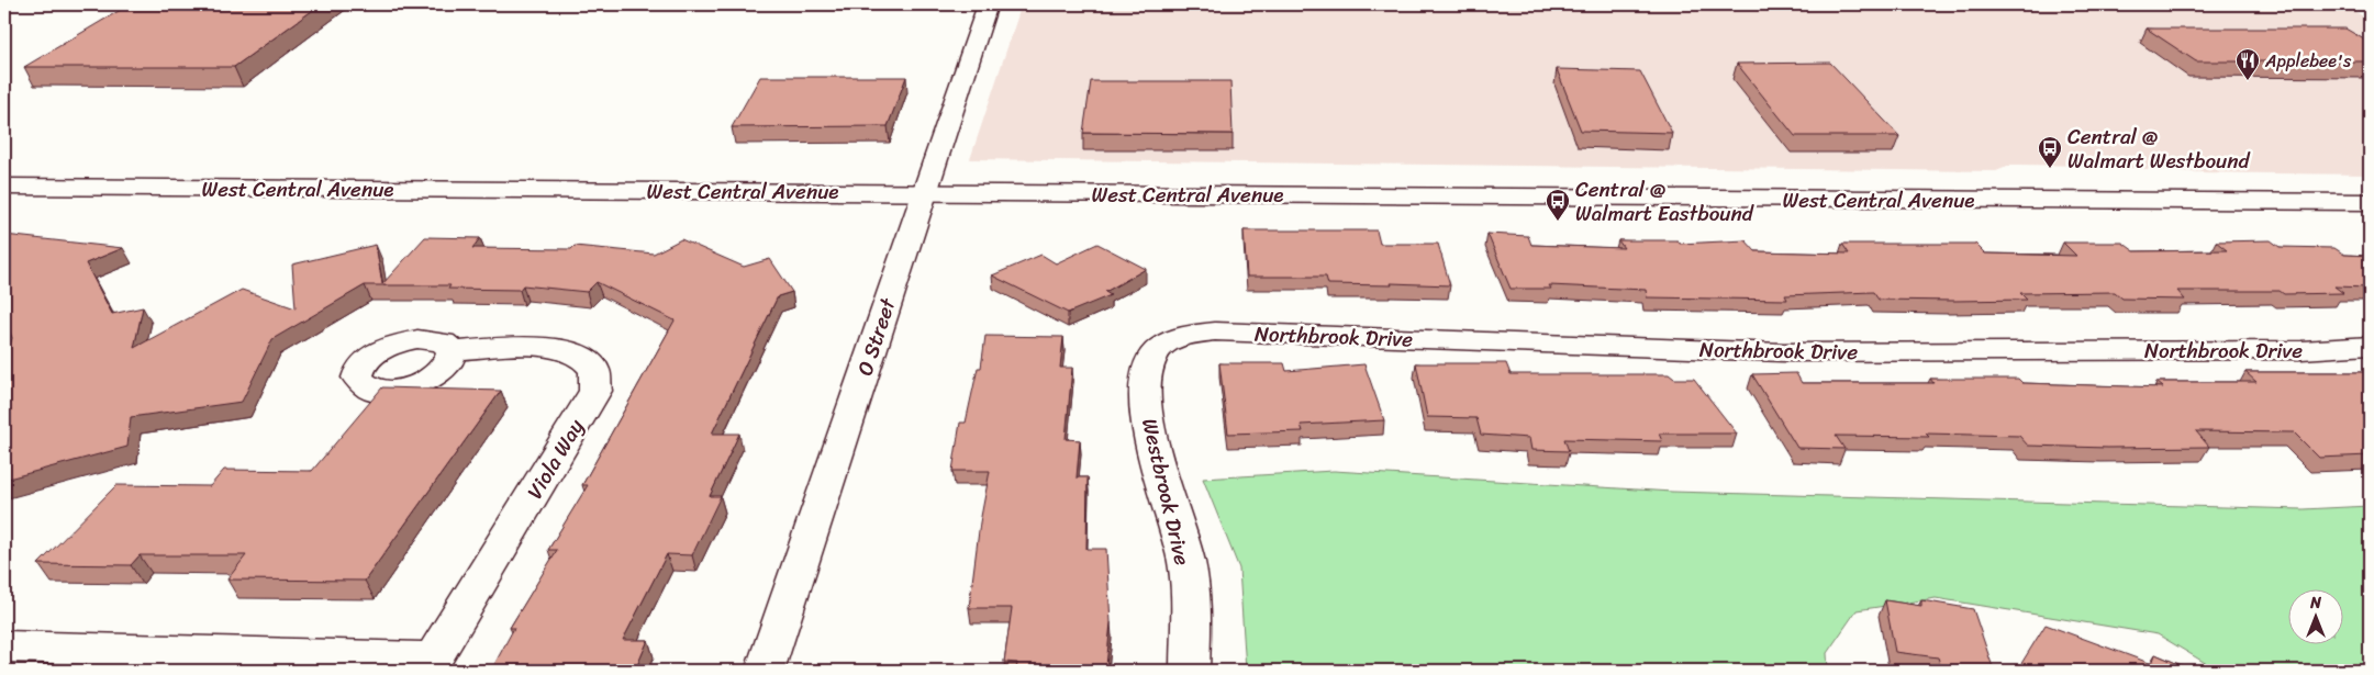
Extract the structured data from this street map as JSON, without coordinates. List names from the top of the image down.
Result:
{
  "streets": {
    "street": [
      "West Central Avenue",
      "Northbrook Drive",
      "O Street",
      "Viola Way",
      "Westbrook Drive"
    ]
  },
  "crossings": [
    ["West Central Avenue", "O Street"],
    ["Northbrook Drive", "Westbrook Drive"]
  ],
  "places": {
    "restaurant": ["Applebee's"],
    "bus stop": ["Central @ Walmart Westbound", "Central @ Walmart Eastbound"]
  },
  "north": "top"
}
